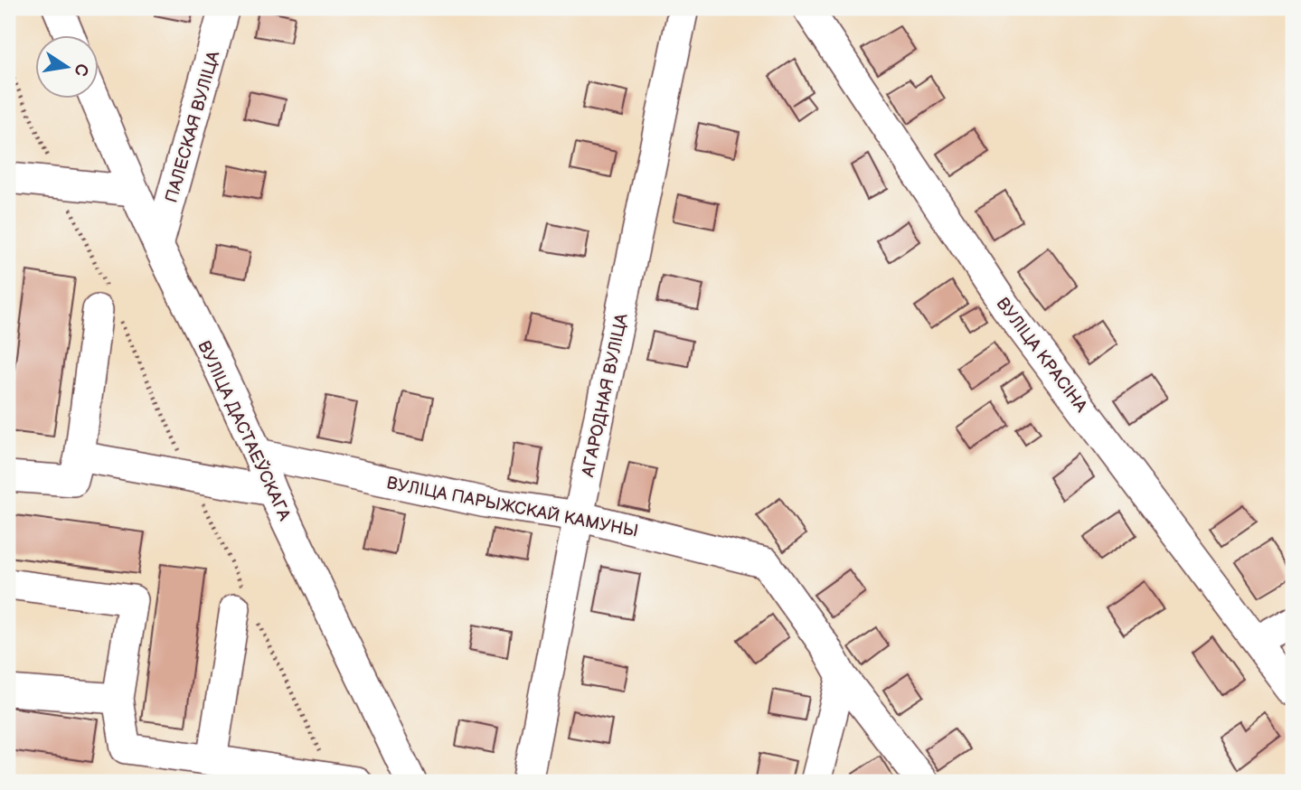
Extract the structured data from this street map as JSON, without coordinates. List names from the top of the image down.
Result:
{
  "streets": {
    "street": [
      "ПАЛЕСКАЯ ВУЛІЦА",
      "ВУЛІЦА КРАСІНА",
      "АГАРОДНАЯ ВУЛІЦА",
      "ВУЛІЦА ДАСТАЕЎСКАГА",
      "ВУЛІЦА ПАРЫЖСКАЙ КАМУНЫ"
    ]
  },
  "crossings": [
    ["ПАЛЕСКАЯ ВУЛІЦА", "ВУЛІЦА ДАСТАЕЎСКАГА"],
    ["АГАРОДНАЯ ВУЛІЦА", "ВУЛІЦА ПАРЫЖСКАЙ КАМУНЫ"],
    ["ВУЛІЦА ДАСТАЕЎСКАГА", "ВУЛІЦА ПАРЫЖСКАЙ КАМУНЫ"]
  ],
  "north": "right"
}
